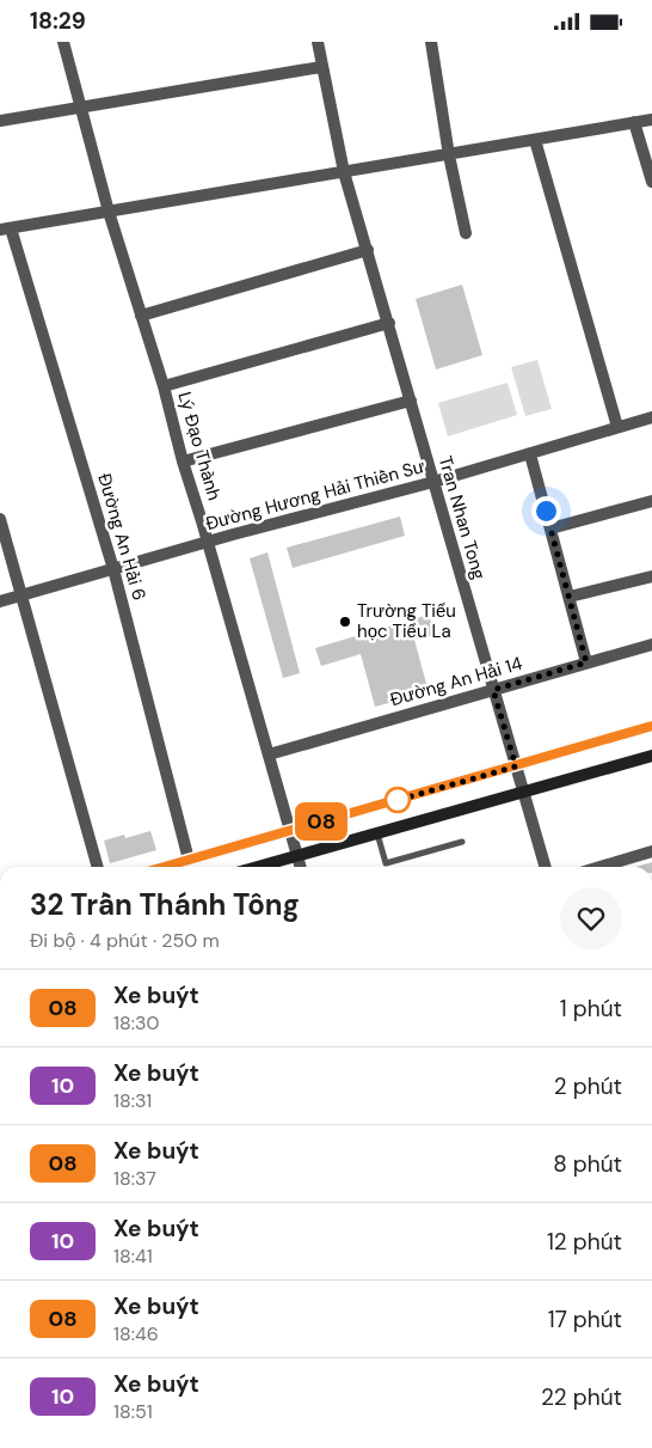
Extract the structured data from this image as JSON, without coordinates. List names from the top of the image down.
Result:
{
  "streets": {
    "street": [
      "Lý Đạo Thành",
      "Đường Hương Hải Thiền Sư",
      "Tran Nhan Tong",
      "Đường An Hải 6",
      "Đường An Hải 14"
    ]
  },
  "crossings": [
    ["Lý Đạo Thành", "Đường Hương Hải Thiền Sư"],
    ["Lý Đạo Thành", "Đường An Hải 14"],
    ["Đường Hương Hải Thiền Sư", "Tran Nhan Tong"],
    ["Đường Hương Hải Thiền Sư", "Đường An Hải 6"],
    ["Tran Nhan Tong", "Đường An Hải 14"]
  ],
  "places": ["Trường Tiểu học Tiểu La"],
  "lines": ["bus line 08"],
  "page": {
    "status": "18:29",
    "on_map": "08",
    "heading": ["32 Trần Thánh Tông", "Đi bộ · 4 phút · 250 m"],
    "list": [
      {
        "mark": "08",
        "name": "Xe buýt",
        "note": "18:30",
        "value": "1 phút"
      },
      {
        "mark": "10",
        "name": "Xe buýt",
        "note": "18:31",
        "value": "2 phút"
      },
      {
        "mark": "08",
        "name": "Xe buýt",
        "note": "18:37",
        "value": "8 phút"
      },
      {
        "mark": "10",
        "name": "Xe buýt",
        "note": "18:41",
        "value": "12 phút"
      },
      {
        "mark": "08",
        "name": "Xe buýt",
        "note": "18:46",
        "value": "17 phút"
      },
      {
        "mark": "10",
        "name": "Xe buýt",
        "note": "18:51",
        "value": "22 phút"
      }
    ]
  }
}
